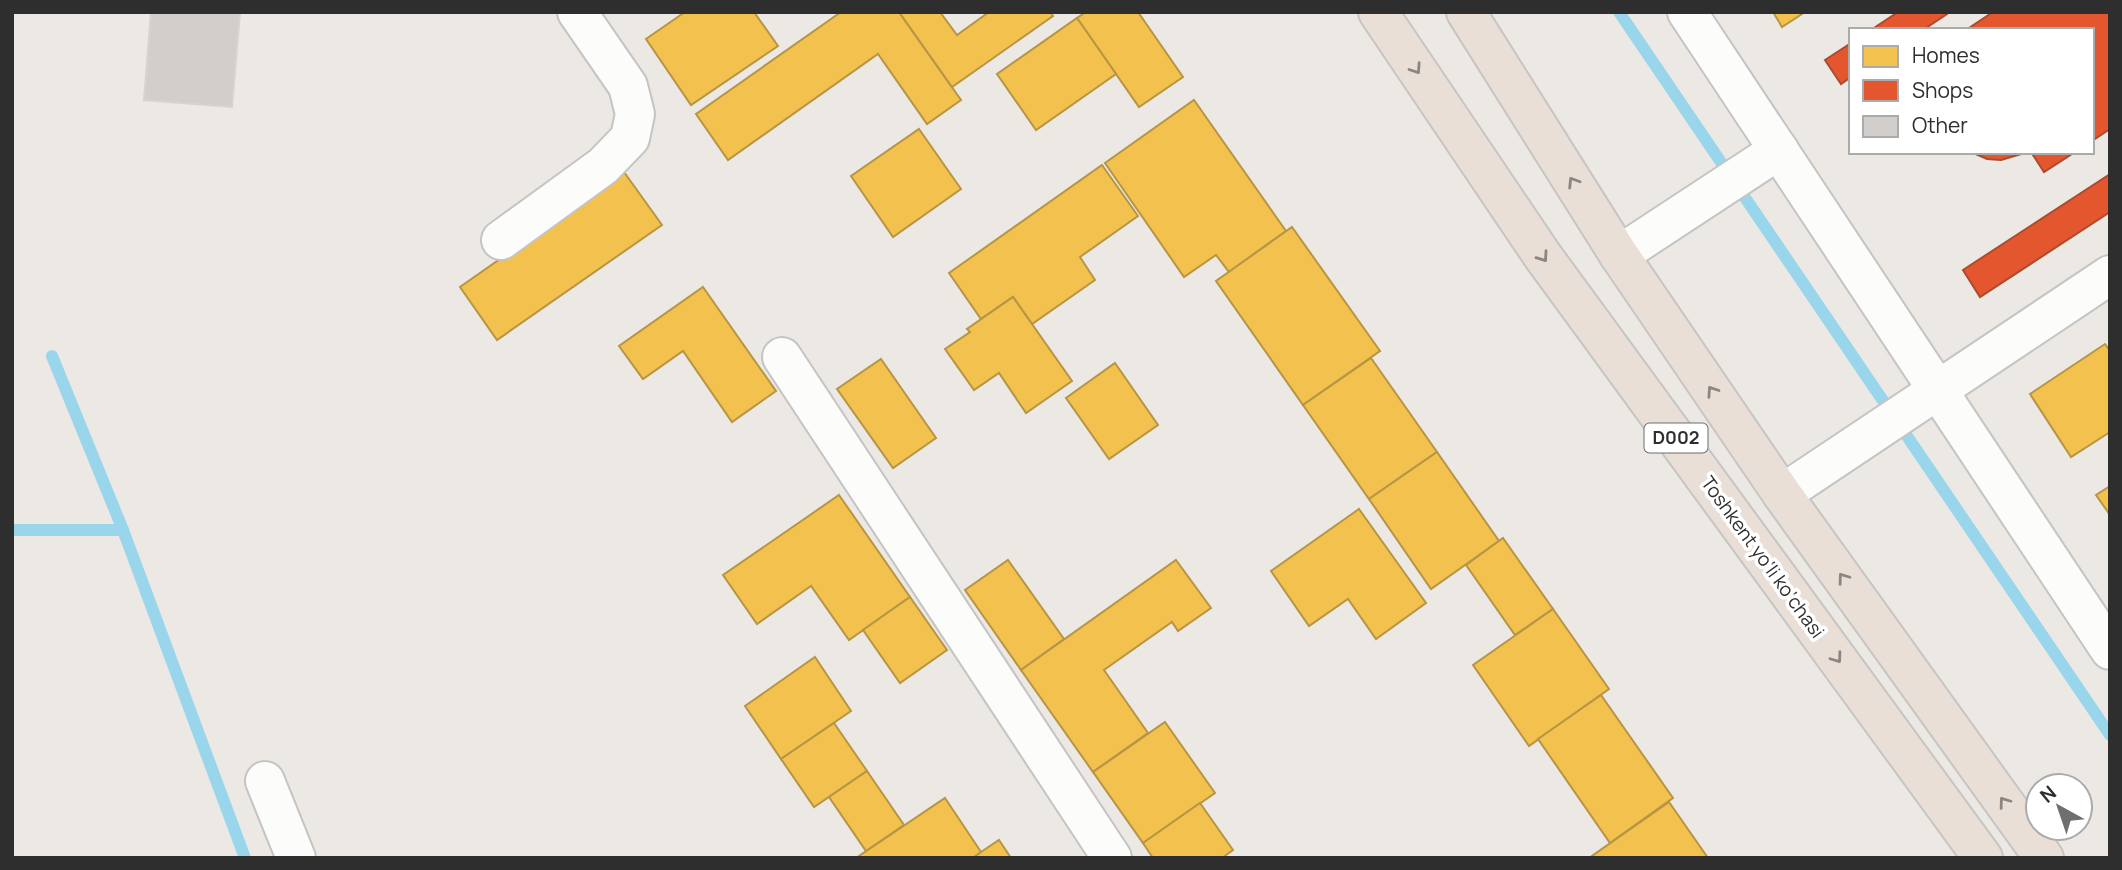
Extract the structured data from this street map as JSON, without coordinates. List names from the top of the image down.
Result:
{
  "streets": {
    "highway": ["D002", "Toshkent yo‘li ko‘chasi"]
  },
  "legend": ["Homes", "Shops", "Other"],
  "north": "top left"
}
